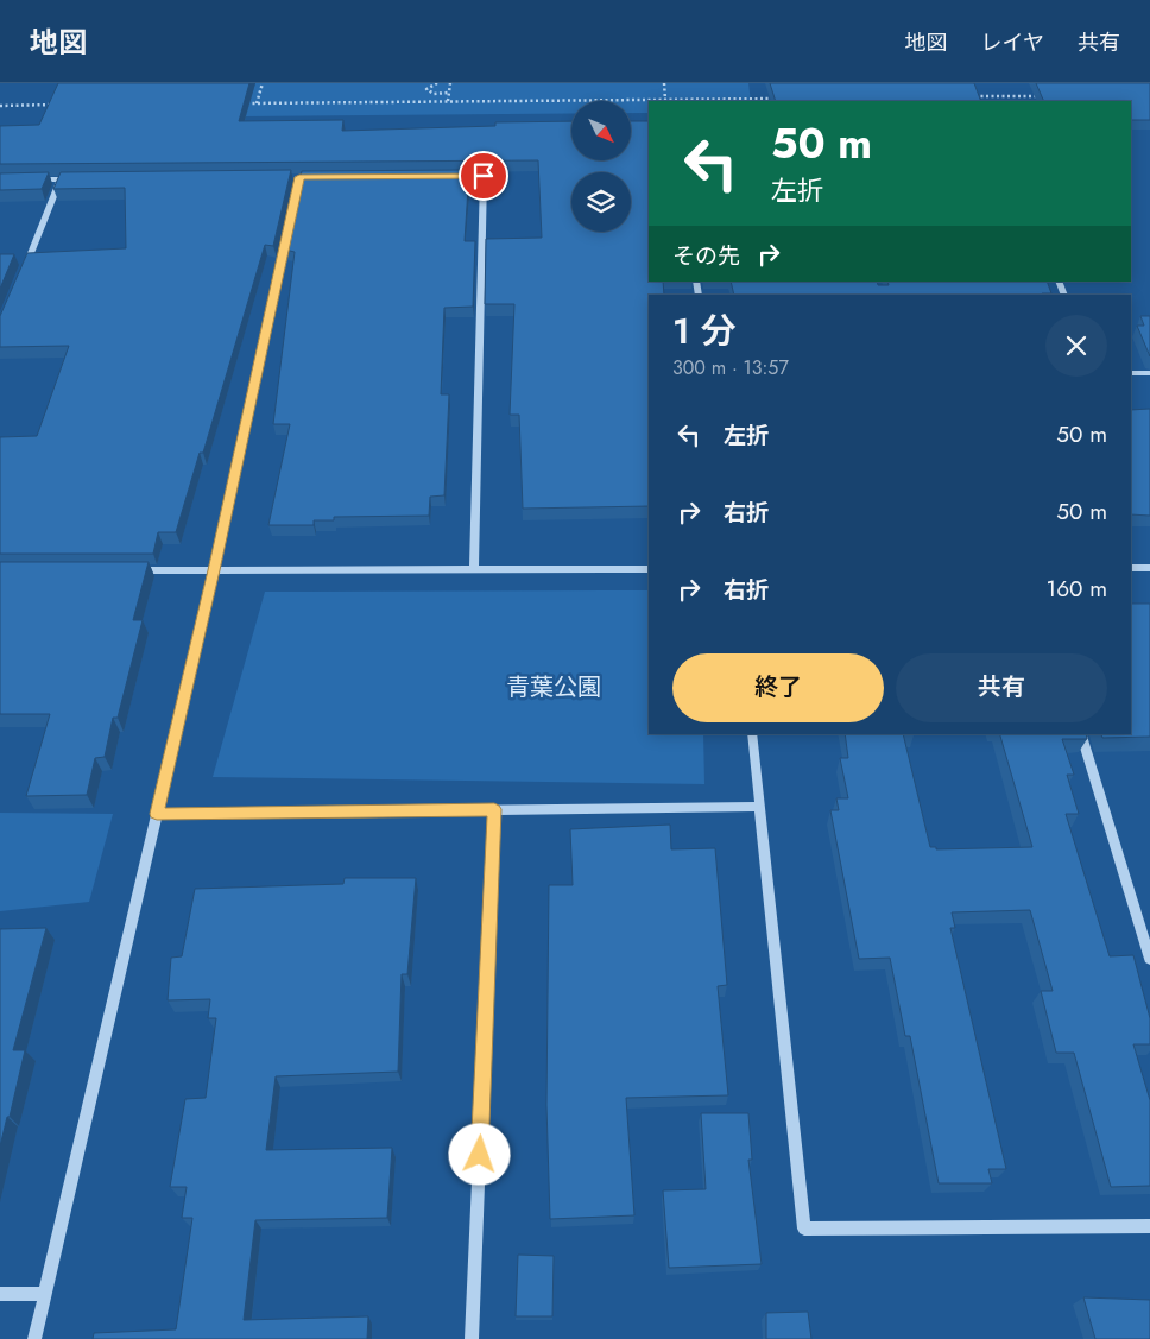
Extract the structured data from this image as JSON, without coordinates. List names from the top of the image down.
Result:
{
  "parks": ["青葉公園"],
  "north": "bottom right",
  "page": {
    "header": "地図",
    "nav": ["地図", "レイヤ", "共有"],
    "turn": ["50 m", "左折"],
    "then": "その先",
    "heading": ["1 分", "300 m · 13:57"],
    "list": [
      {
        "name": "左折",
        "value": "50 m"
      },
      {
        "name": "右折",
        "value": "50 m"
      },
      {
        "name": "右折",
        "value": "160 m"
      }
    ],
    "buttons": ["終了", "共有"]
  }
}
